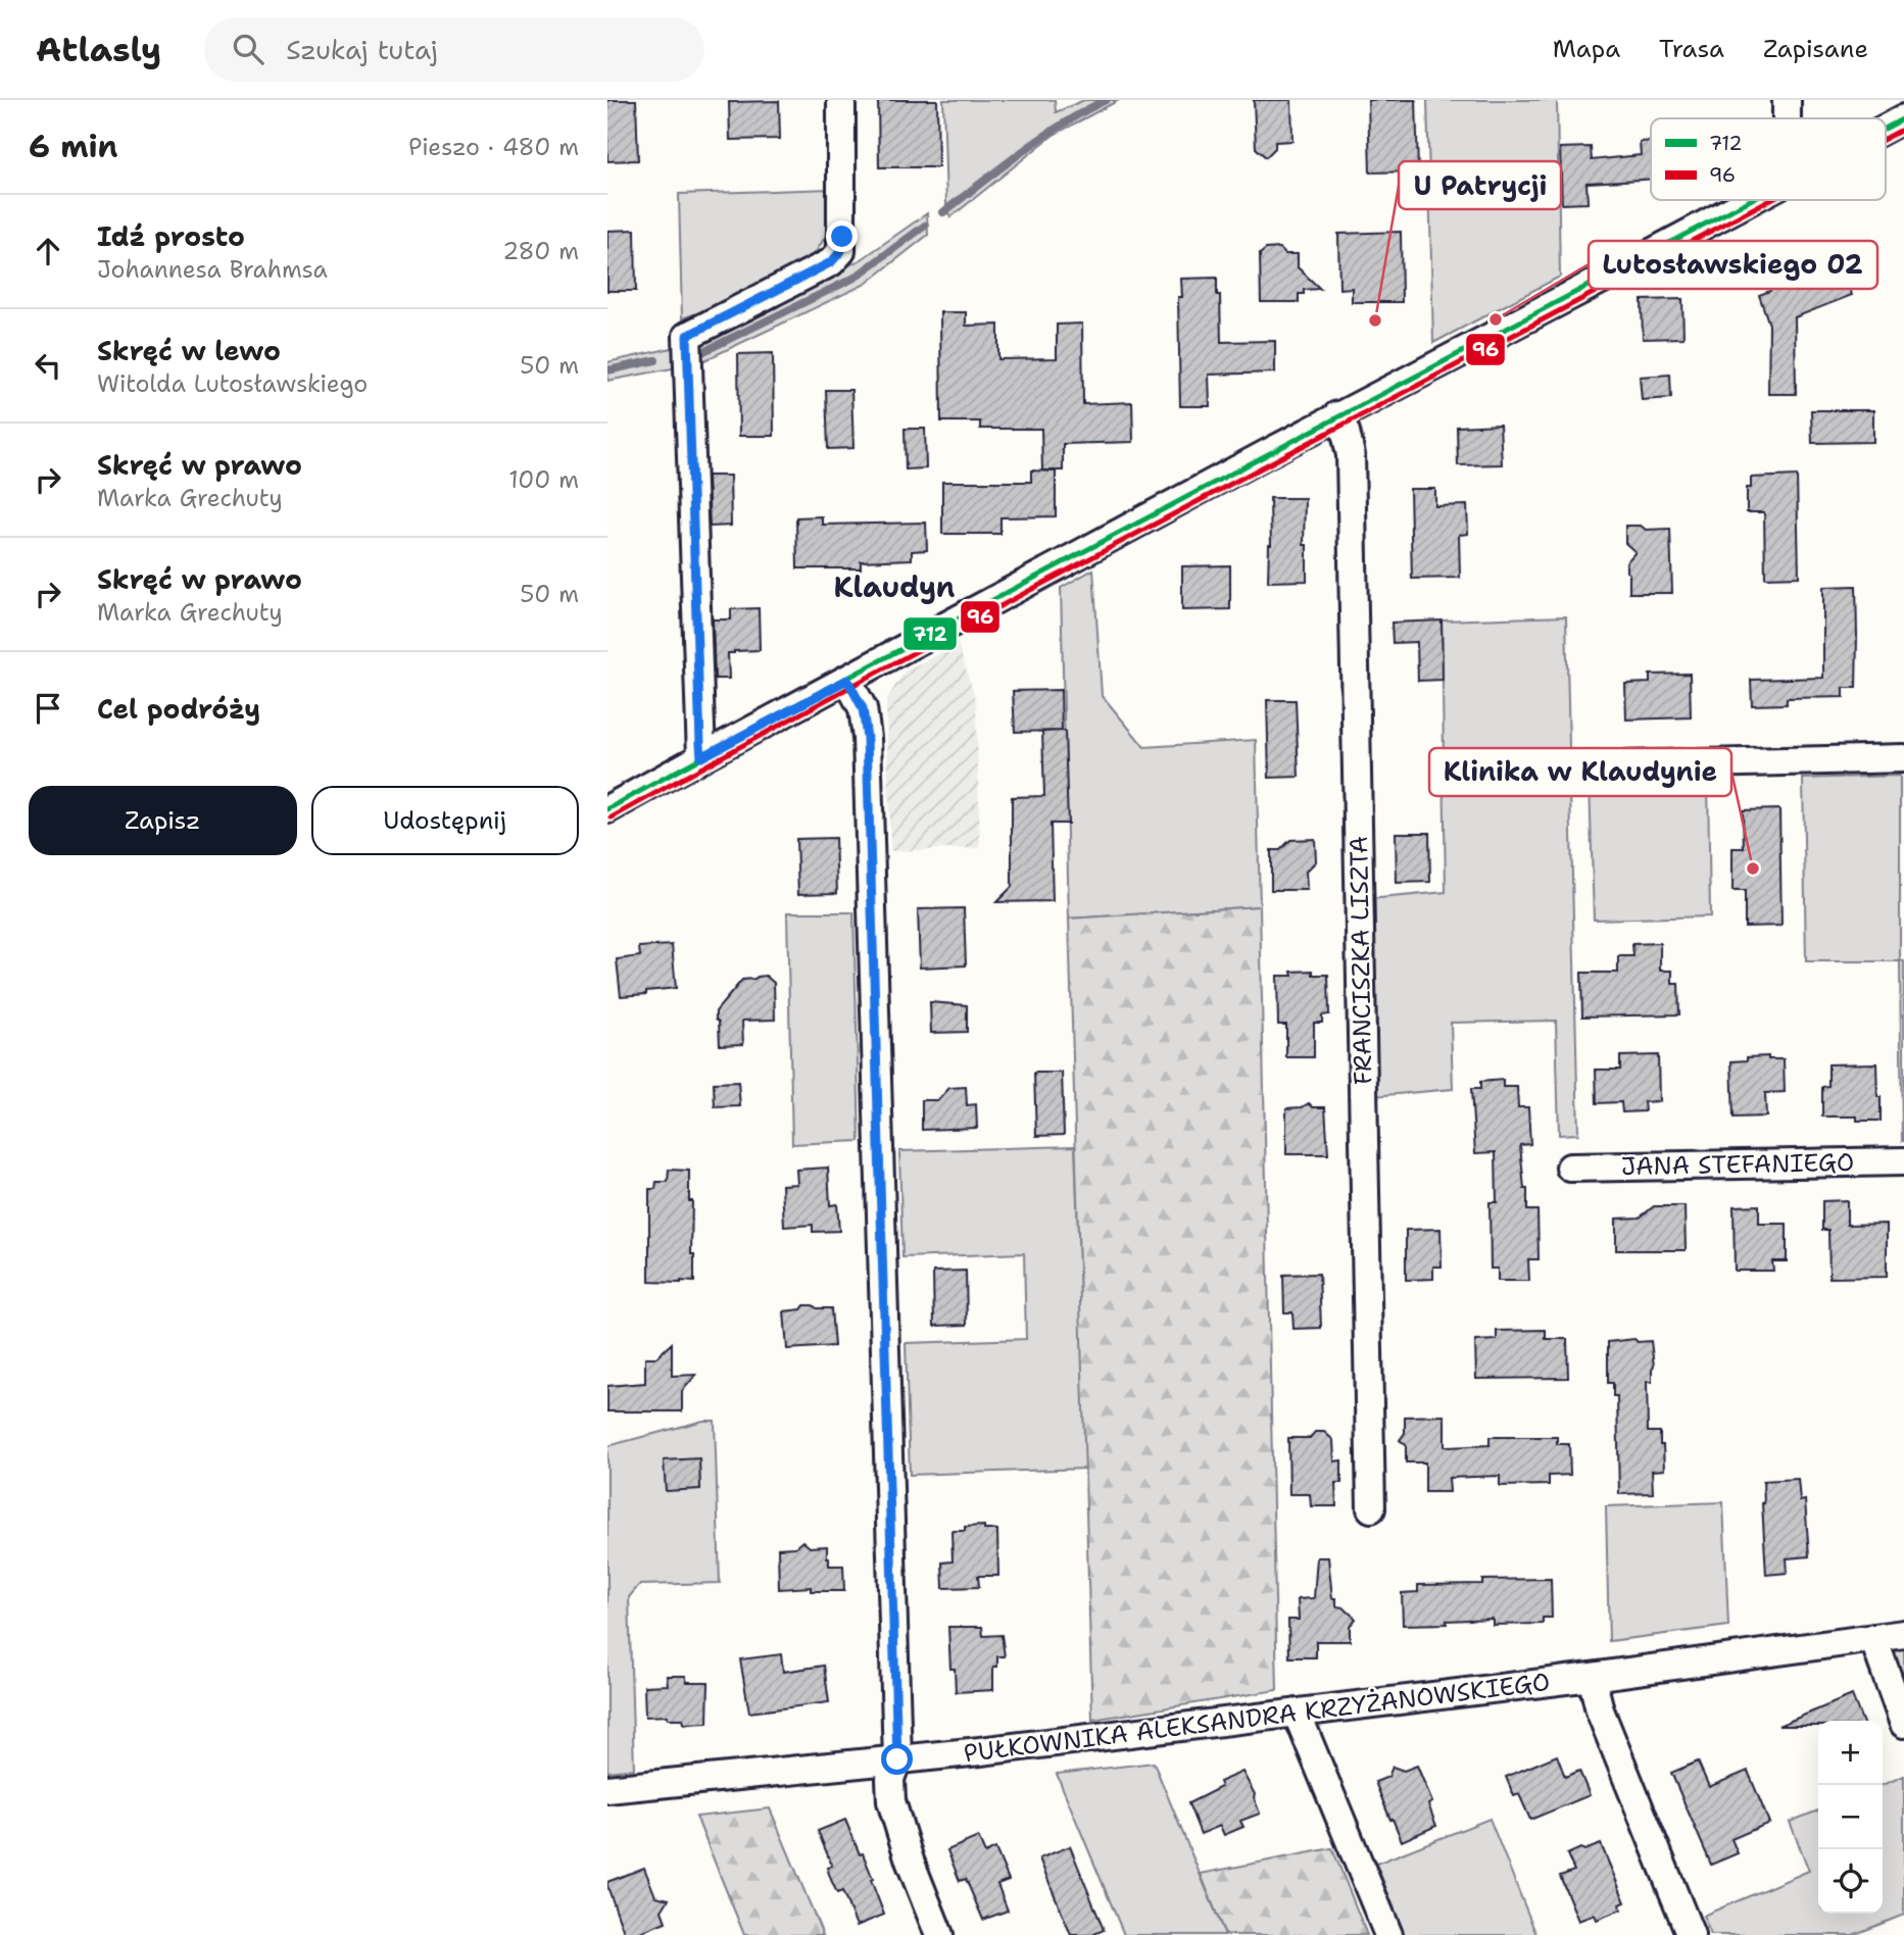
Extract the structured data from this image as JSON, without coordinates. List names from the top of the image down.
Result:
{
  "streets": {
    "street": ["FRANCISZKA LISZTA", "JANA STEFANIEGO", "PUŁKOWNIKA ALEKSANDRA KRZYŻANOWSKIEGO"]
  },
  "districts": ["Klaudyn"],
  "places": ["Lutosławskiego 02", "U Patrycji", "Klinika w Klaudynie"],
  "lines": ["transit line 712", "transit line 96"],
  "legend": ["712", "96"],
  "page": {
    "header": "Atlasly",
    "search": "Szukaj tutaj",
    "nav": ["Mapa", "Trasa", "Zapisane"],
    "heading": ["6 min", "Pieszo · 480 m"],
    "list": [
      ["Idź prosto", "Johannesa Brahmsa", "280 m"],
      ["Skręć w lewo", "Witolda Lutosławskiego", "50 m"],
      ["Skręć w prawo", "Marka Grechuty", "100 m"],
      ["Skręć w prawo", "Marka Grechuty", "50 m"],
      "Cel podróży"
    ],
    "buttons": ["Zapisz", "Udostępnij"],
    "map_buttons": ["+", "−"]
  }
}
